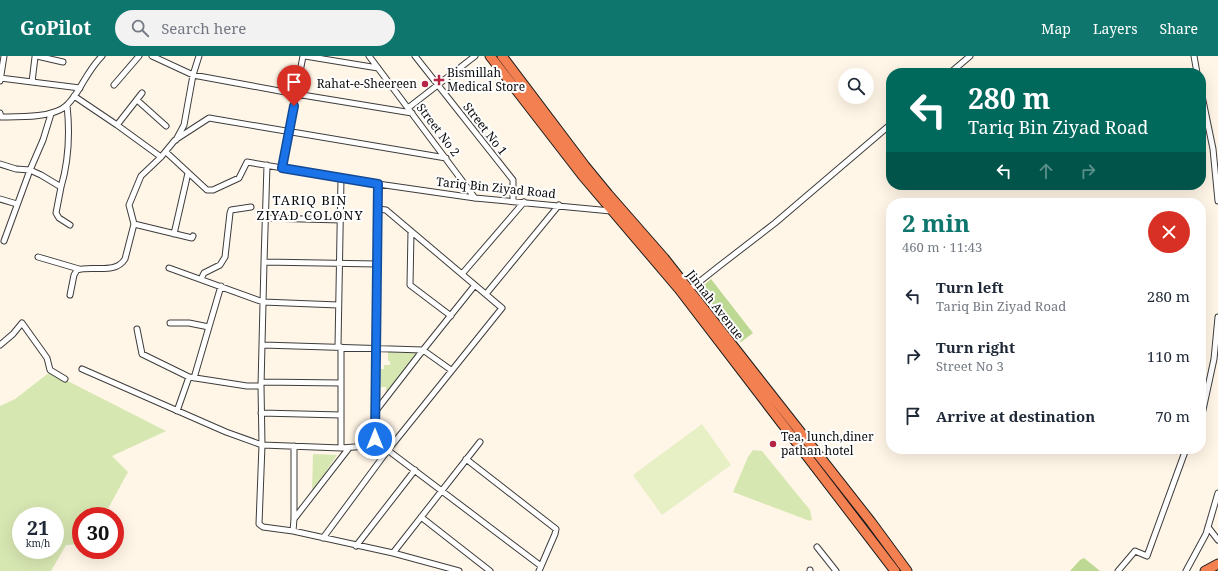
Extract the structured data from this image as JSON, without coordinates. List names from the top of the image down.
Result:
{
  "streets": {
    "highway": ["Jinnah Avenue"],
    "street": ["Street No 1", "Street No 2", "Tariq Bin Ziyad Road"]
  },
  "crossings": [
    ["Street No 1", "Tariq Bin Ziyad Road"],
    ["Street No 2", "Tariq Bin Ziyad Road"],
    ["Tariq Bin Ziyad Road", "Jinnah Avenue"]
  ],
  "districts": ["TARIQ BIN ZIYAD COLONY"],
  "places": {
    "health": ["Bismillah Medical Store"],
    "other": ["Rahat-e-Sheereen", "Tea, lunch,diner pathan hotel"]
  },
  "page": {
    "header": "GoPilot",
    "search": "Search here",
    "nav": ["Map", "Layers", "Share"],
    "turn": ["280 m", "Tariq Bin Ziyad Road"],
    "heading": ["2 min", "460 m · 11:43"],
    "list": [
      {
        "name": "Turn left",
        "note": "Tariq Bin Ziyad Road",
        "value": "280 m"
      },
      {
        "name": "Turn right",
        "note": "Street No 3",
        "value": "110 m"
      },
      {
        "name": "Arrive at destination",
        "value": "70 m"
      }
    ],
    "speed": "21 km/h",
    "limit": "30"
  }
}
